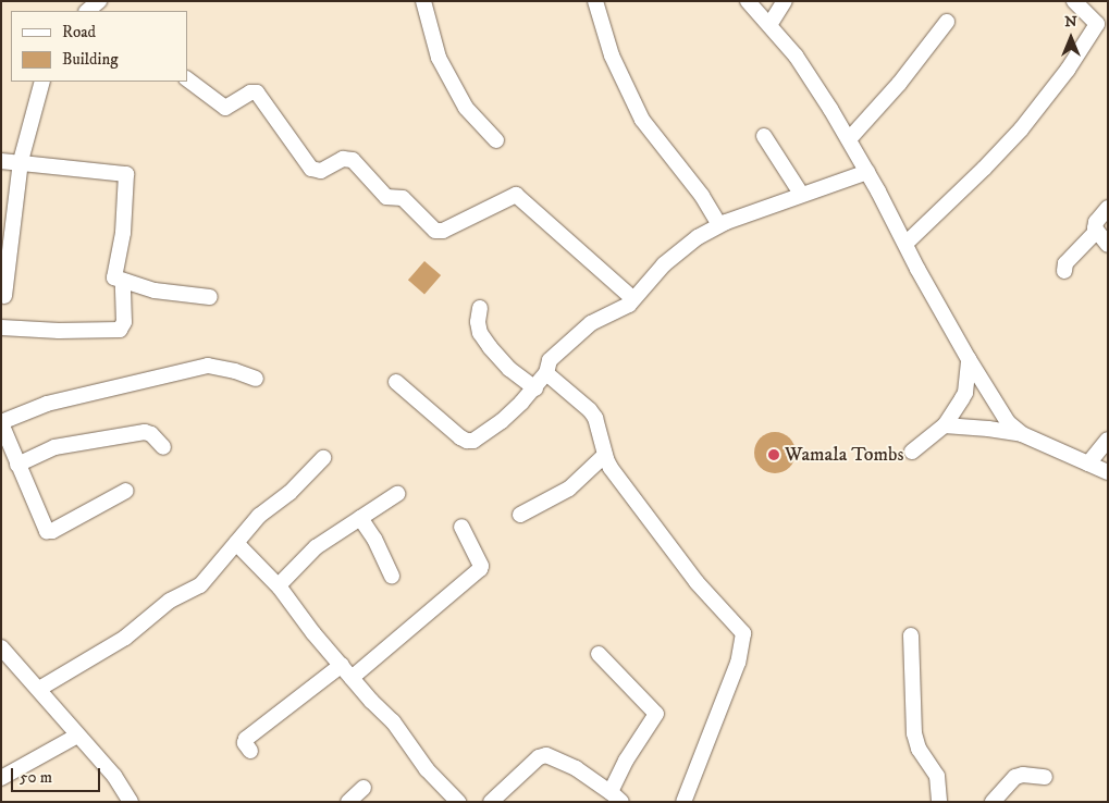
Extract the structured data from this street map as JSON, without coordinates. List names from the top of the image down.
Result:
{
  "places": ["Wamala Tombs"],
  "legend": ["Road", "Building"],
  "scale_bar": "50 m",
  "north": "top"
}
